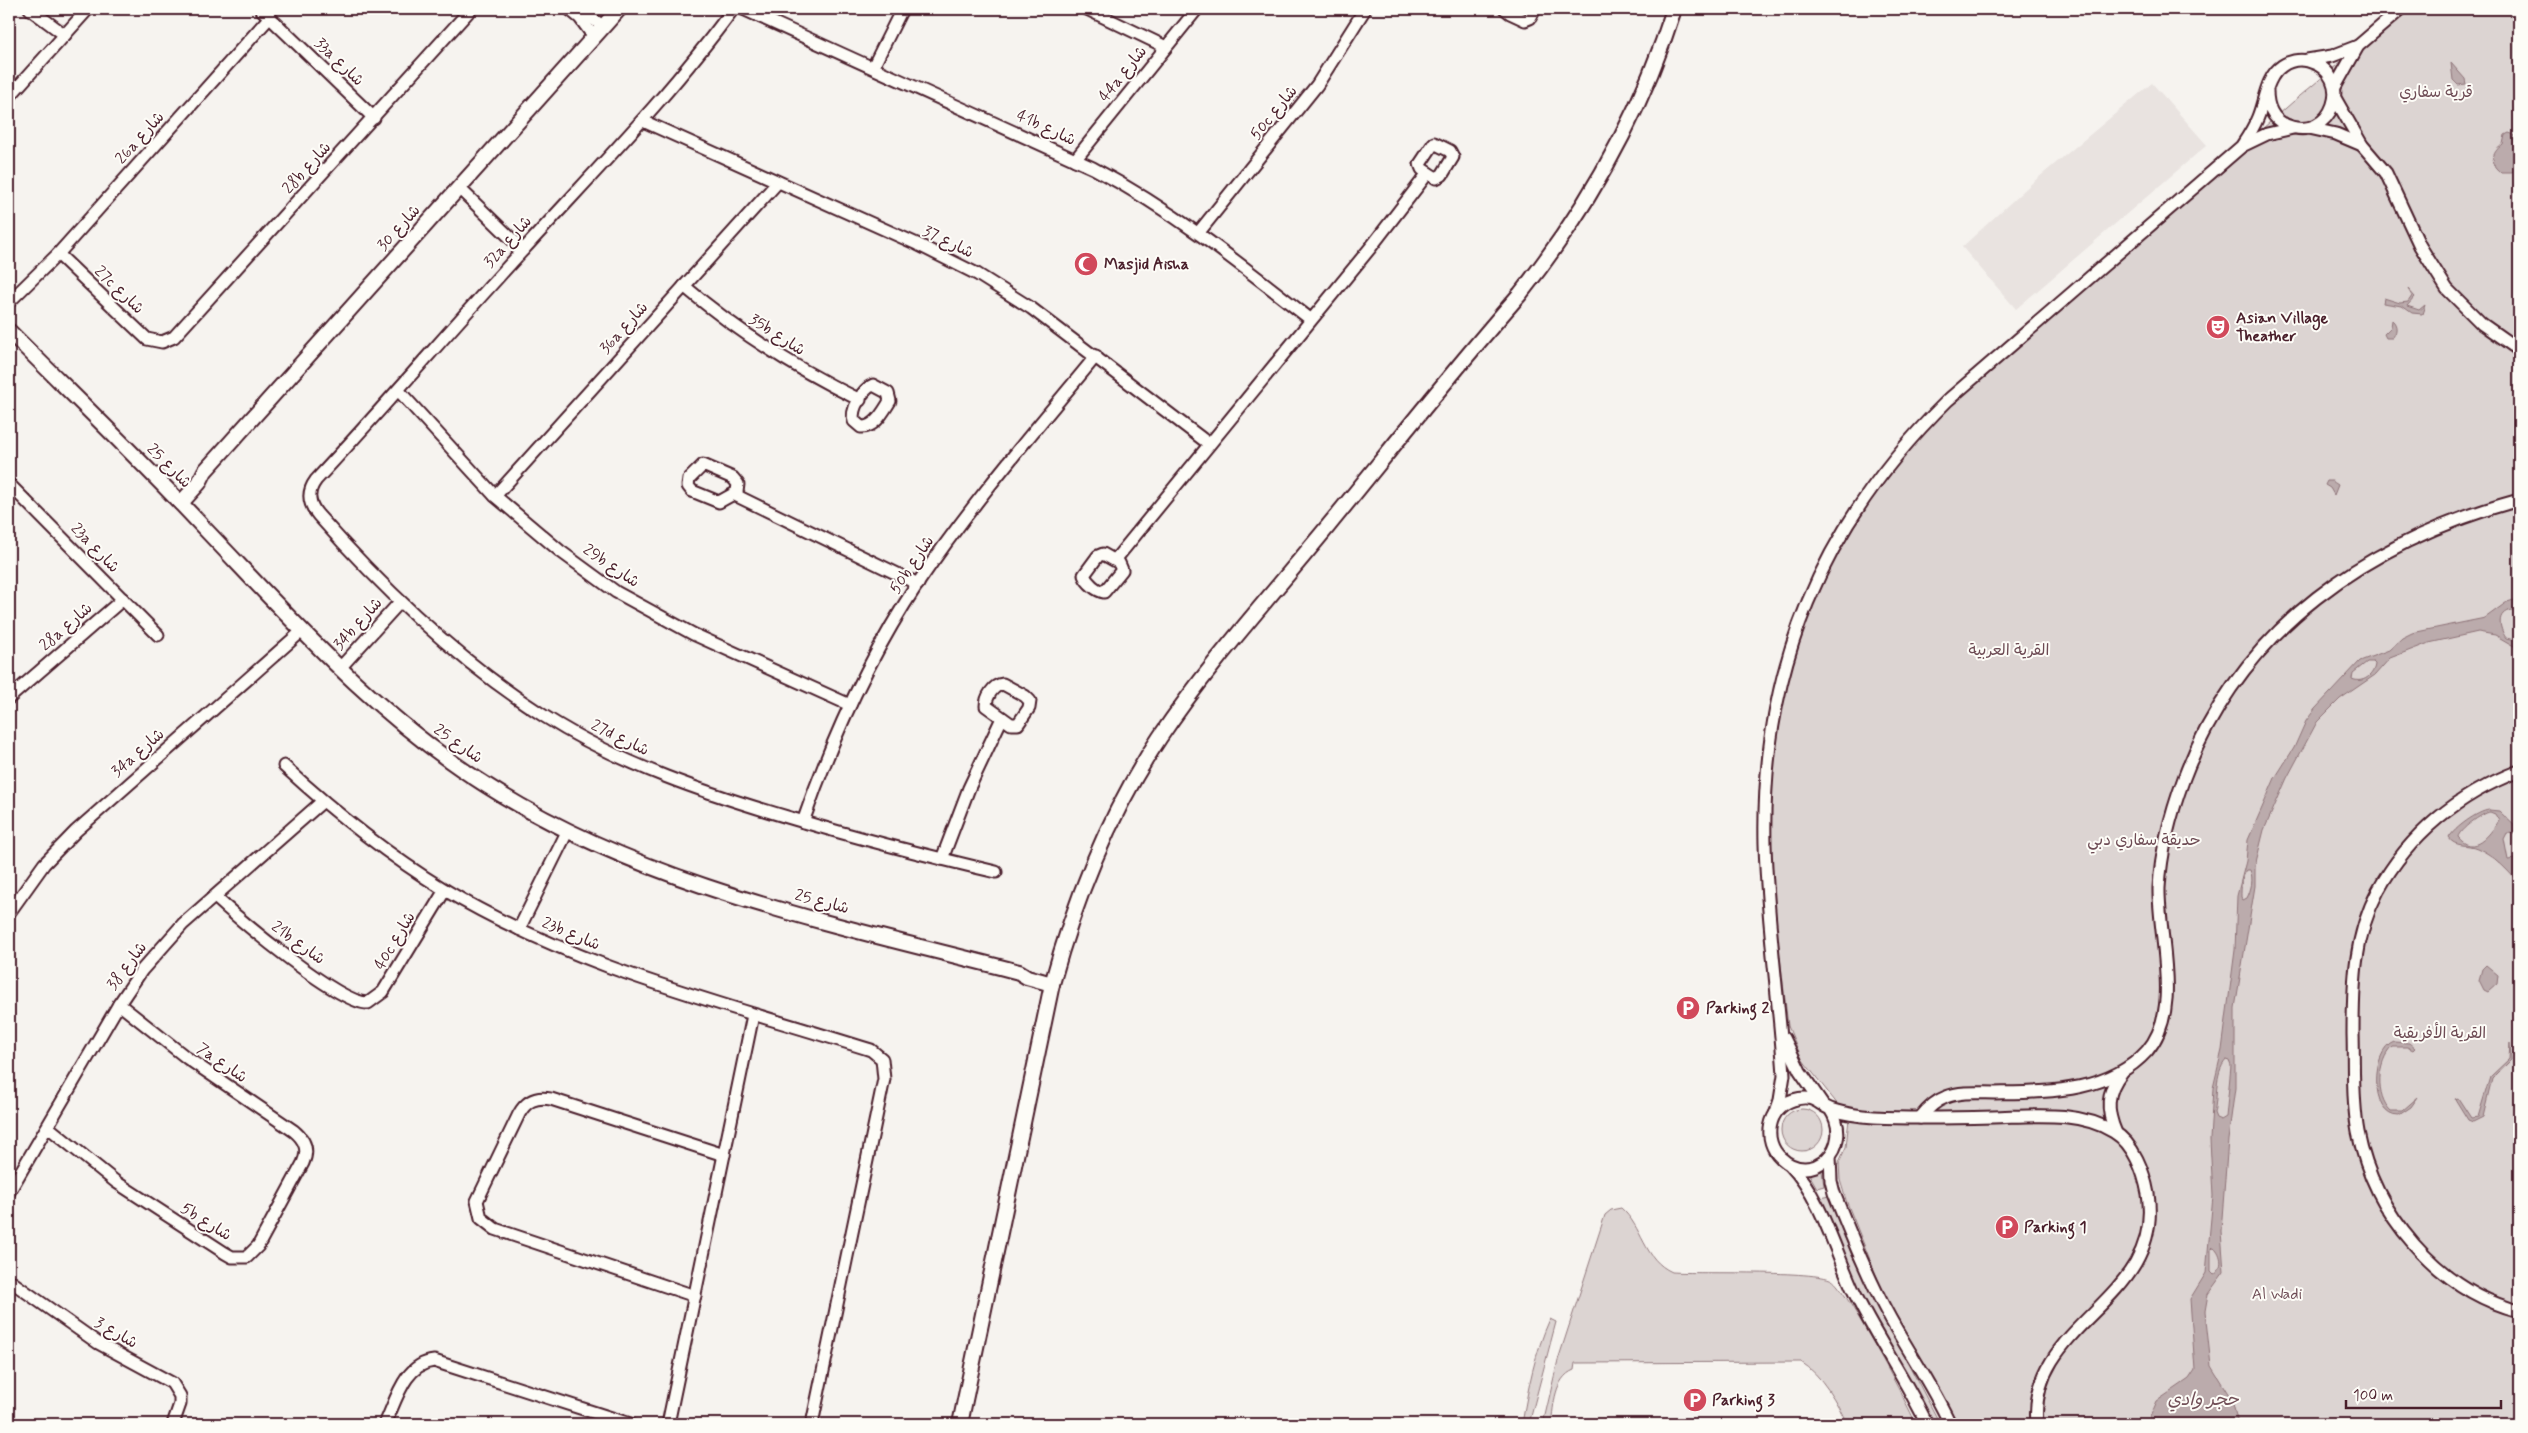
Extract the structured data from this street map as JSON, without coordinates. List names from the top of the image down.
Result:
{
  "streets": {
    "street": [
      "33a شارع",
      "44a شارع",
      "50c شارع",
      "41b شارع",
      "26a شارع",
      "28b شارع",
      "شارع 30",
      "32a شارع",
      "شارع 37",
      "27c شارع",
      "36a شارع",
      "35b شارع",
      "شارع 25",
      "23a شارع",
      "50b شارع",
      "29b شارع",
      "34b شارع",
      "28a شارع",
      "27d شارع",
      "34a شارع",
      "23b شارع",
      "40c شارع",
      "21b شارع",
      "شارع 38",
      "7a شارع",
      "5b شارع",
      "شارع 3"
    ]
  },
  "crossings": [
    ["33a شارع", "26a شارع"],
    ["33a شارع", "28b شارع"],
    ["44a شارع", "41b شارع"],
    ["50c شارع", "41b شارع"],
    ["26a شارع", "27c شارع"],
    ["28b شارع", "27c شارع"],
    ["شارع 30", "شارع 25"],
    ["32a شارع", "شارع 37"],
    ["32a شارع", "29b شارع"],
    ["32a شارع", "27d شارع"],
    ["شارع 37", "36a شارع"],
    ["شارع 37", "50b شارع"],
    ["36a شارع", "35b شارع"],
    ["36a شارع", "29b شارع"],
    ["شارع 25", "34b شارع"],
    ["شارع 25", "34a شارع"],
    ["23a شارع", "28a شارع"],
    ["50b شارع", "29b شارع"],
    ["50b شارع", "27d شارع"],
    ["34b شارع", "27d شارع"],
    ["23b شارع", "40c شارع"],
    ["23b شارع", "شارع 38"],
    ["40c شارع", "21b شارع"],
    ["21b شارع", "شارع 38"],
    ["شارع 38", "7a شارع"],
    ["شارع 38", "5b شارع"],
    ["7a شارع", "5b شارع"]
  ],
  "water": ["حجر وادي"],
  "parks": [
    "قرية سفاري",
    "القرية العربية",
    "حديقة سفاري دبي",
    "القرية الأفريقية",
    "Al Wadi"
  ],
  "places": {
    "mosque": ["Masjid Aisha"],
    "theatre": ["Asian Village Theather"],
    "parking": ["Parking 2", "Parking 1", "Parking 3"]
  },
  "scale_bar": "100 m"
}
